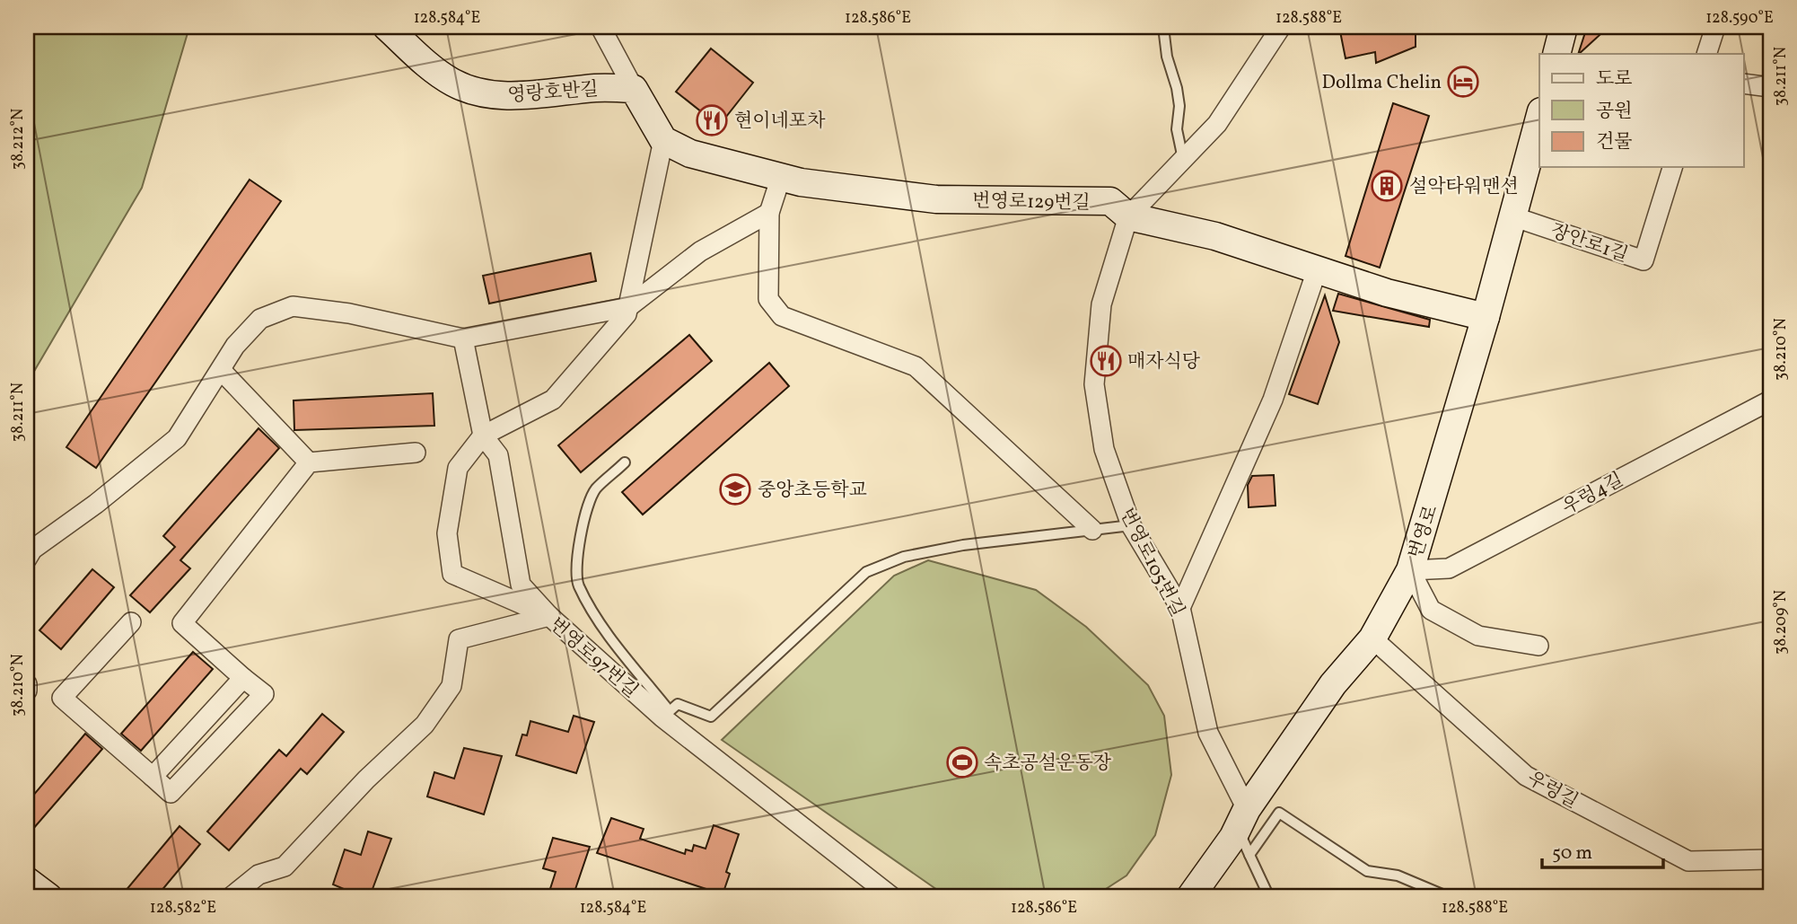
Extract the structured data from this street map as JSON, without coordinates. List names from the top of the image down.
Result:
{
  "streets": {
    "street": [
      "영랑호반길",
      "번영로129번길",
      "장안로1길",
      "우렁4길",
      "번영로",
      "번영로105번길",
      "번영로97번길",
      "우렁길"
    ]
  },
  "crossings": [
    ["번영로129번길", "번영로"],
    ["번영로129번길", "번영로105번길"],
    ["번영로129번길", "번영로97번길"],
    ["장안로1길", "번영로"],
    ["우렁4길", "번영로"],
    ["번영로", "번영로105번길"],
    ["번영로", "우렁길"]
  ],
  "places": {
    "hotel": ["Dollma Chelin"],
    "restaurant": ["현이네포차", "매자식당"],
    "building": ["설악타워맨션"],
    "school or university": ["중앙초등학교"],
    "sports": ["속초공설운동장"]
  },
  "legend": ["도로", "공원", "건물"],
  "scale_bar": "50 m",
  "coordinates": [
    "128.584°E",
    "128.586°E",
    "128.588°E",
    "128.590°E",
    "38.211°N",
    "38.212°N",
    "38.210°N",
    "38.209°N",
    "128.582°E"
  ]
}
